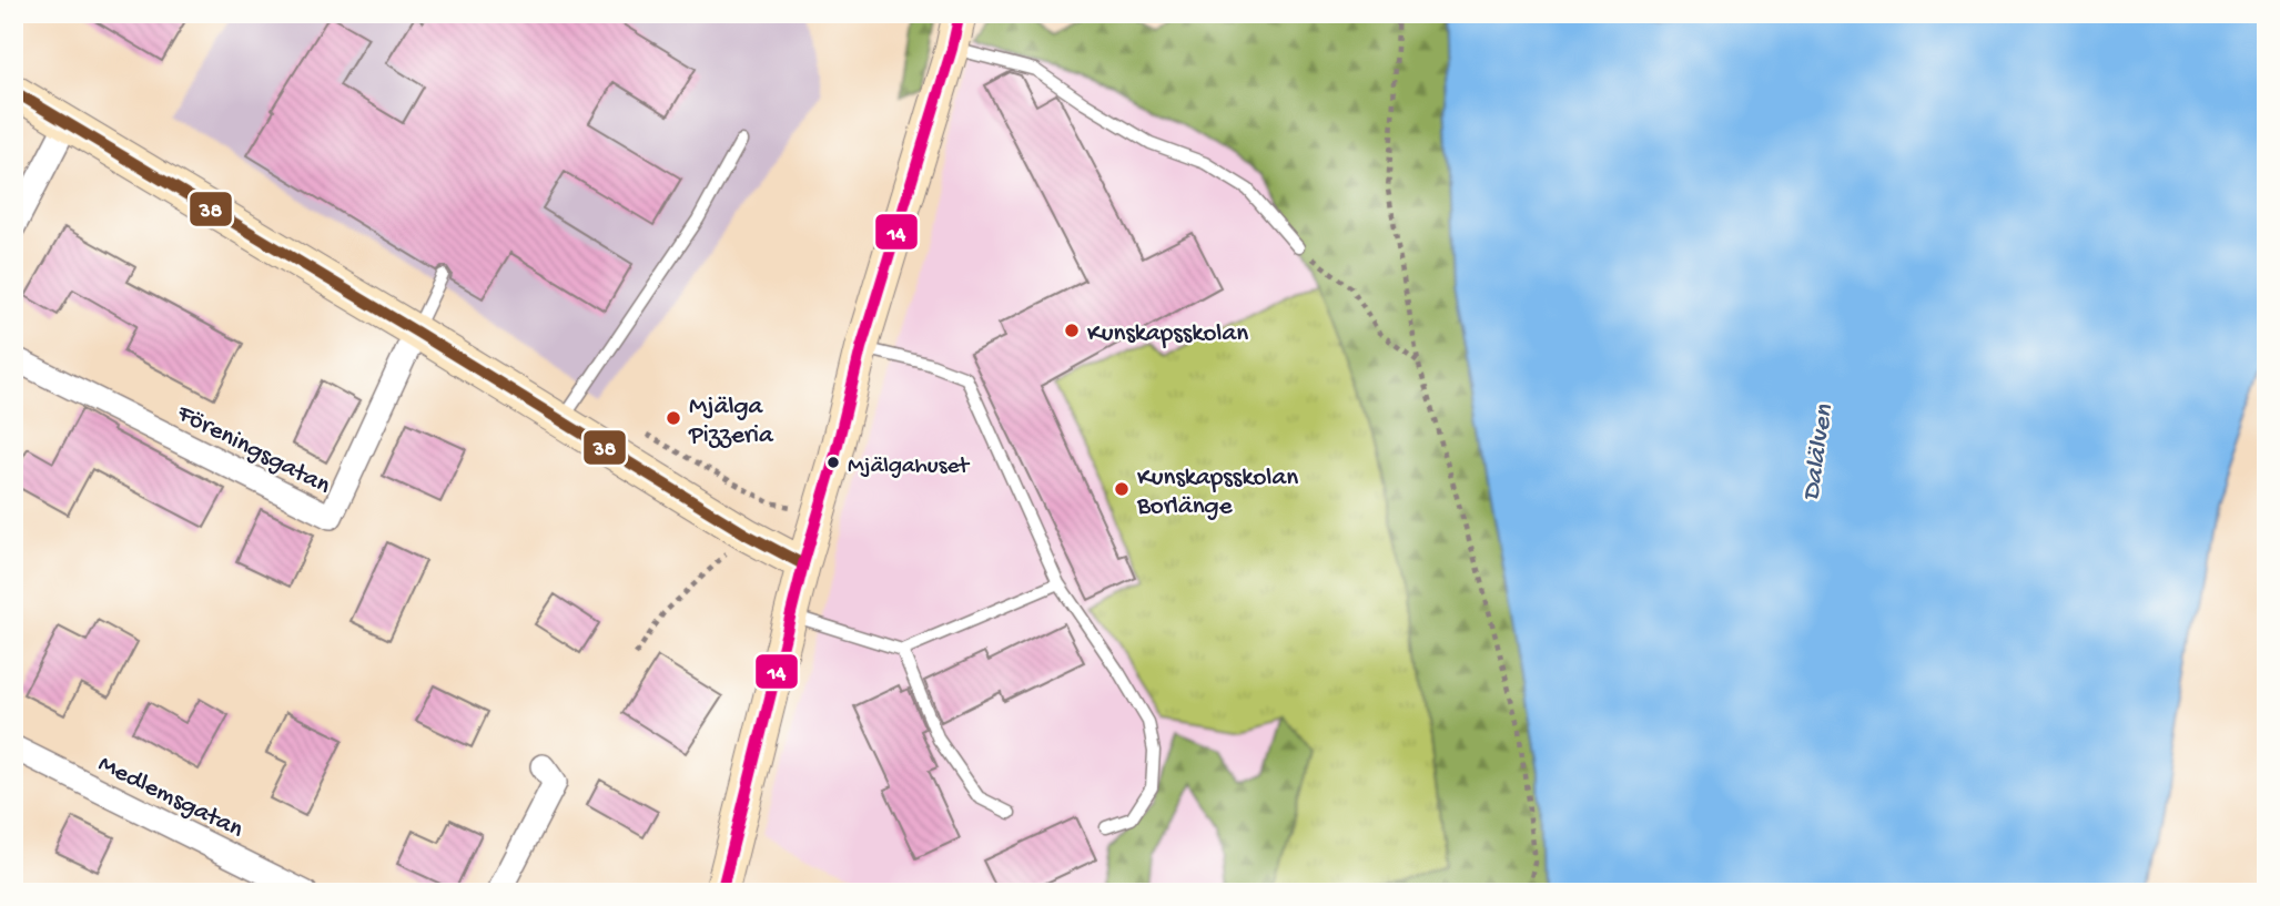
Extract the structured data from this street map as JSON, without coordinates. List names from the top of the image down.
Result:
{
  "streets": {
    "street": ["Föreningsgatan", "Medlemsgatan"]
  },
  "water": ["Dalälven"],
  "places": [
    "Kunskapsskolan",
    "Mjälga Pizzeria",
    "Mjälgahuset",
    "Kunskapsskolan Borlänge"
  ],
  "lines": ["transit line 14", "transit line 38"]
}
